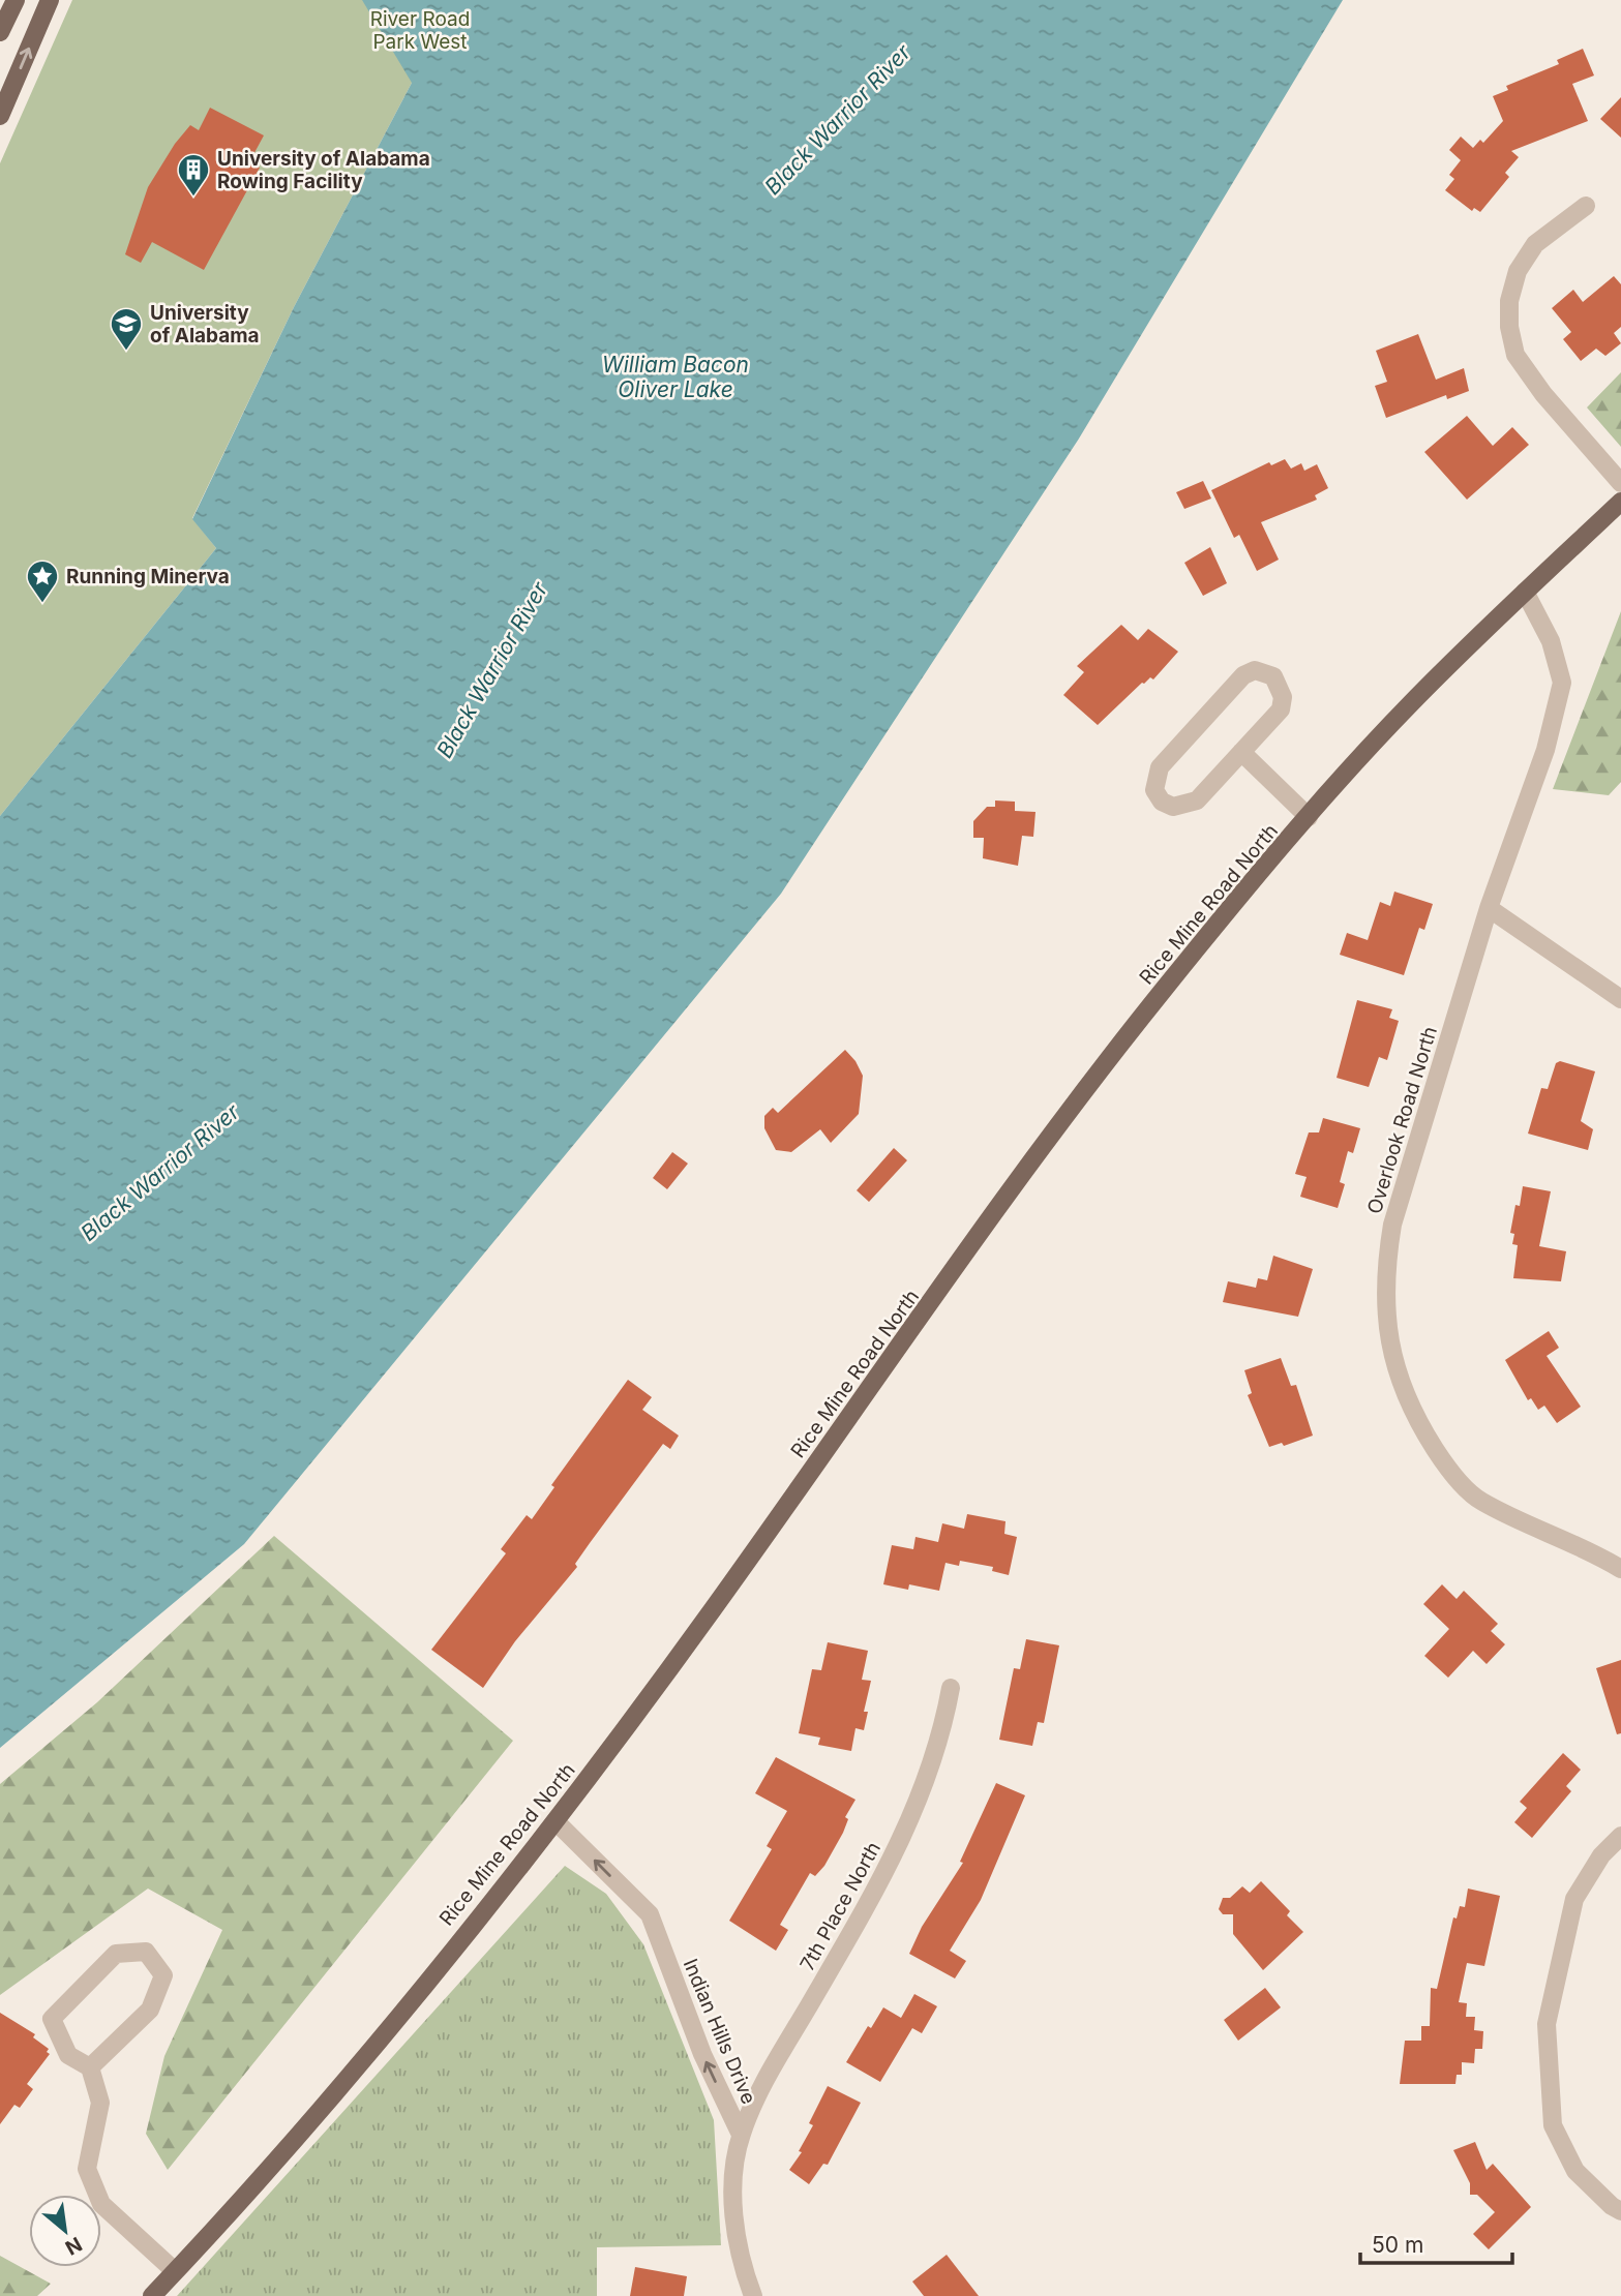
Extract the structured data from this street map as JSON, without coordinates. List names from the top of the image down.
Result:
{
  "streets": {
    "main road": ["Rice Mine Road North"],
    "street": ["Overlook Road North", "7th Place North", "Indian Hills Drive"]
  },
  "crossings": [
    ["Rice Mine Road North", "Overlook Road North"],
    ["Rice Mine Road North", "Indian Hills Drive"],
    ["7th Place North", "Indian Hills Drive"]
  ],
  "one_way": ["Indian Hills Drive"],
  "water": ["Black Warrior River", "William Bacon Oliver Lake"],
  "parks": ["River Road Park West"],
  "places": {
    "building": ["University of Alabama Rowing Facility"],
    "school or university": ["University of Alabama"],
    "place": ["Running Minerva"]
  },
  "scale_bar": "50 m",
  "north": "bottom right"
}
